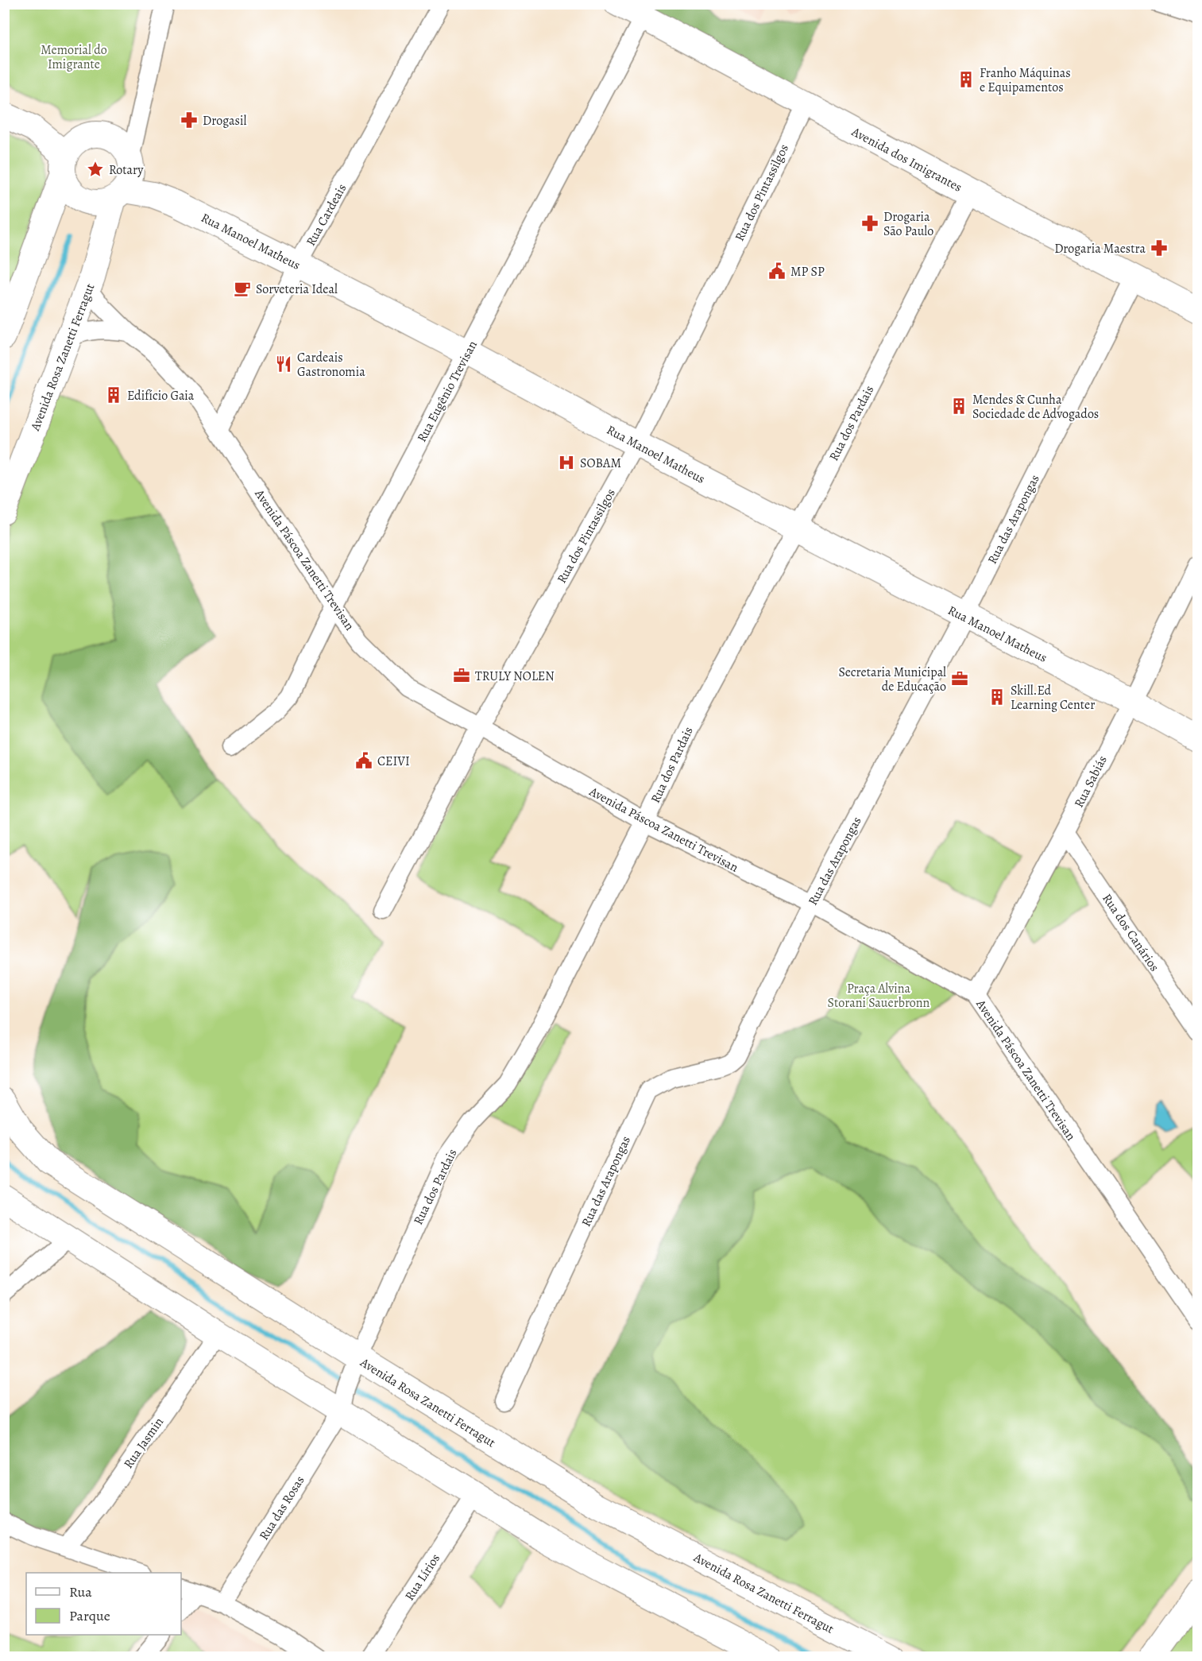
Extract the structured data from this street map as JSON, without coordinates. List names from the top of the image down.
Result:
{
  "streets": {
    "main road": ["Avenida dos Imigrantes", "Rua Manoel Matheus", "Avenida Rosa Zanetti Ferragut"],
    "street": [
      "Rua dos Pintassilgos",
      "Rua Cardeais",
      "Rua Eugênio Trevisan",
      "Rua dos Pardais",
      "Rua das Arapongas",
      "Avenida Páscoa Zanetti Trevisan",
      "Rua Sabiás",
      "Rua dos Canários",
      "Rua Jasmin",
      "Rua das Rosas",
      "Rua Lírios"
    ]
  },
  "crossings": [
    ["Avenida dos Imigrantes", "Rua dos Pintassilgos"],
    ["Avenida dos Imigrantes", "Rua Eugênio Trevisan"],
    ["Avenida dos Imigrantes", "Rua dos Pardais"],
    ["Avenida dos Imigrantes", "Rua das Arapongas"],
    ["Rua dos Pintassilgos", "Rua Manoel Matheus"],
    ["Rua dos Pintassilgos", "Avenida Páscoa Zanetti Trevisan"],
    ["Rua Cardeais", "Rua Manoel Matheus"],
    ["Rua Cardeais", "Avenida Páscoa Zanetti Trevisan"],
    ["Rua Manoel Matheus", "Avenida Rosa Zanetti Ferragut"],
    ["Rua Manoel Matheus", "Rua Eugênio Trevisan"],
    ["Rua Manoel Matheus", "Rua dos Pardais"],
    ["Rua Manoel Matheus", "Rua das Arapongas"],
    ["Rua Manoel Matheus", "Rua Sabiás"],
    ["Avenida Rosa Zanetti Ferragut", "Rua dos Pardais"],
    ["Avenida Rosa Zanetti Ferragut", "Avenida Páscoa Zanetti Trevisan"],
    ["Rua Eugênio Trevisan", "Avenida Páscoa Zanetti Trevisan"],
    ["Rua dos Pardais", "Avenida Páscoa Zanetti Trevisan"],
    ["Rua dos Pardais", "Rua das Rosas"],
    ["Rua das Arapongas", "Avenida Páscoa Zanetti Trevisan"],
    ["Avenida Páscoa Zanetti Trevisan", "Rua Sabiás"],
    ["Rua Sabiás", "Rua dos Canários"]
  ],
  "parks": ["Memorial do Imigrante", "Praça Alvina Storani Sauerbronn"],
  "places": {
    "building": [
      "Franho Máquinas e Equipamentos",
      "Edifício Gaia",
      "Mendes & Cunha Sociedade de Advogados",
      "Skill.Ed Learning Center"
    ],
    "pharmacy": ["Drogasil", "Drogaria São Paulo", "Drogaria Maestra"],
    "place": ["Rotary"],
    "public building": ["MP SP", "CEIVI"],
    "cafe": ["Sorveteria Ideal"],
    "restaurant": ["Cardeais Gastronomia"],
    "hospital": ["SOBAM"],
    "office": ["TRULY NOLEN", "Secretaria Municipal de Educação"]
  },
  "legend": ["Rua", "Parque"]
}
